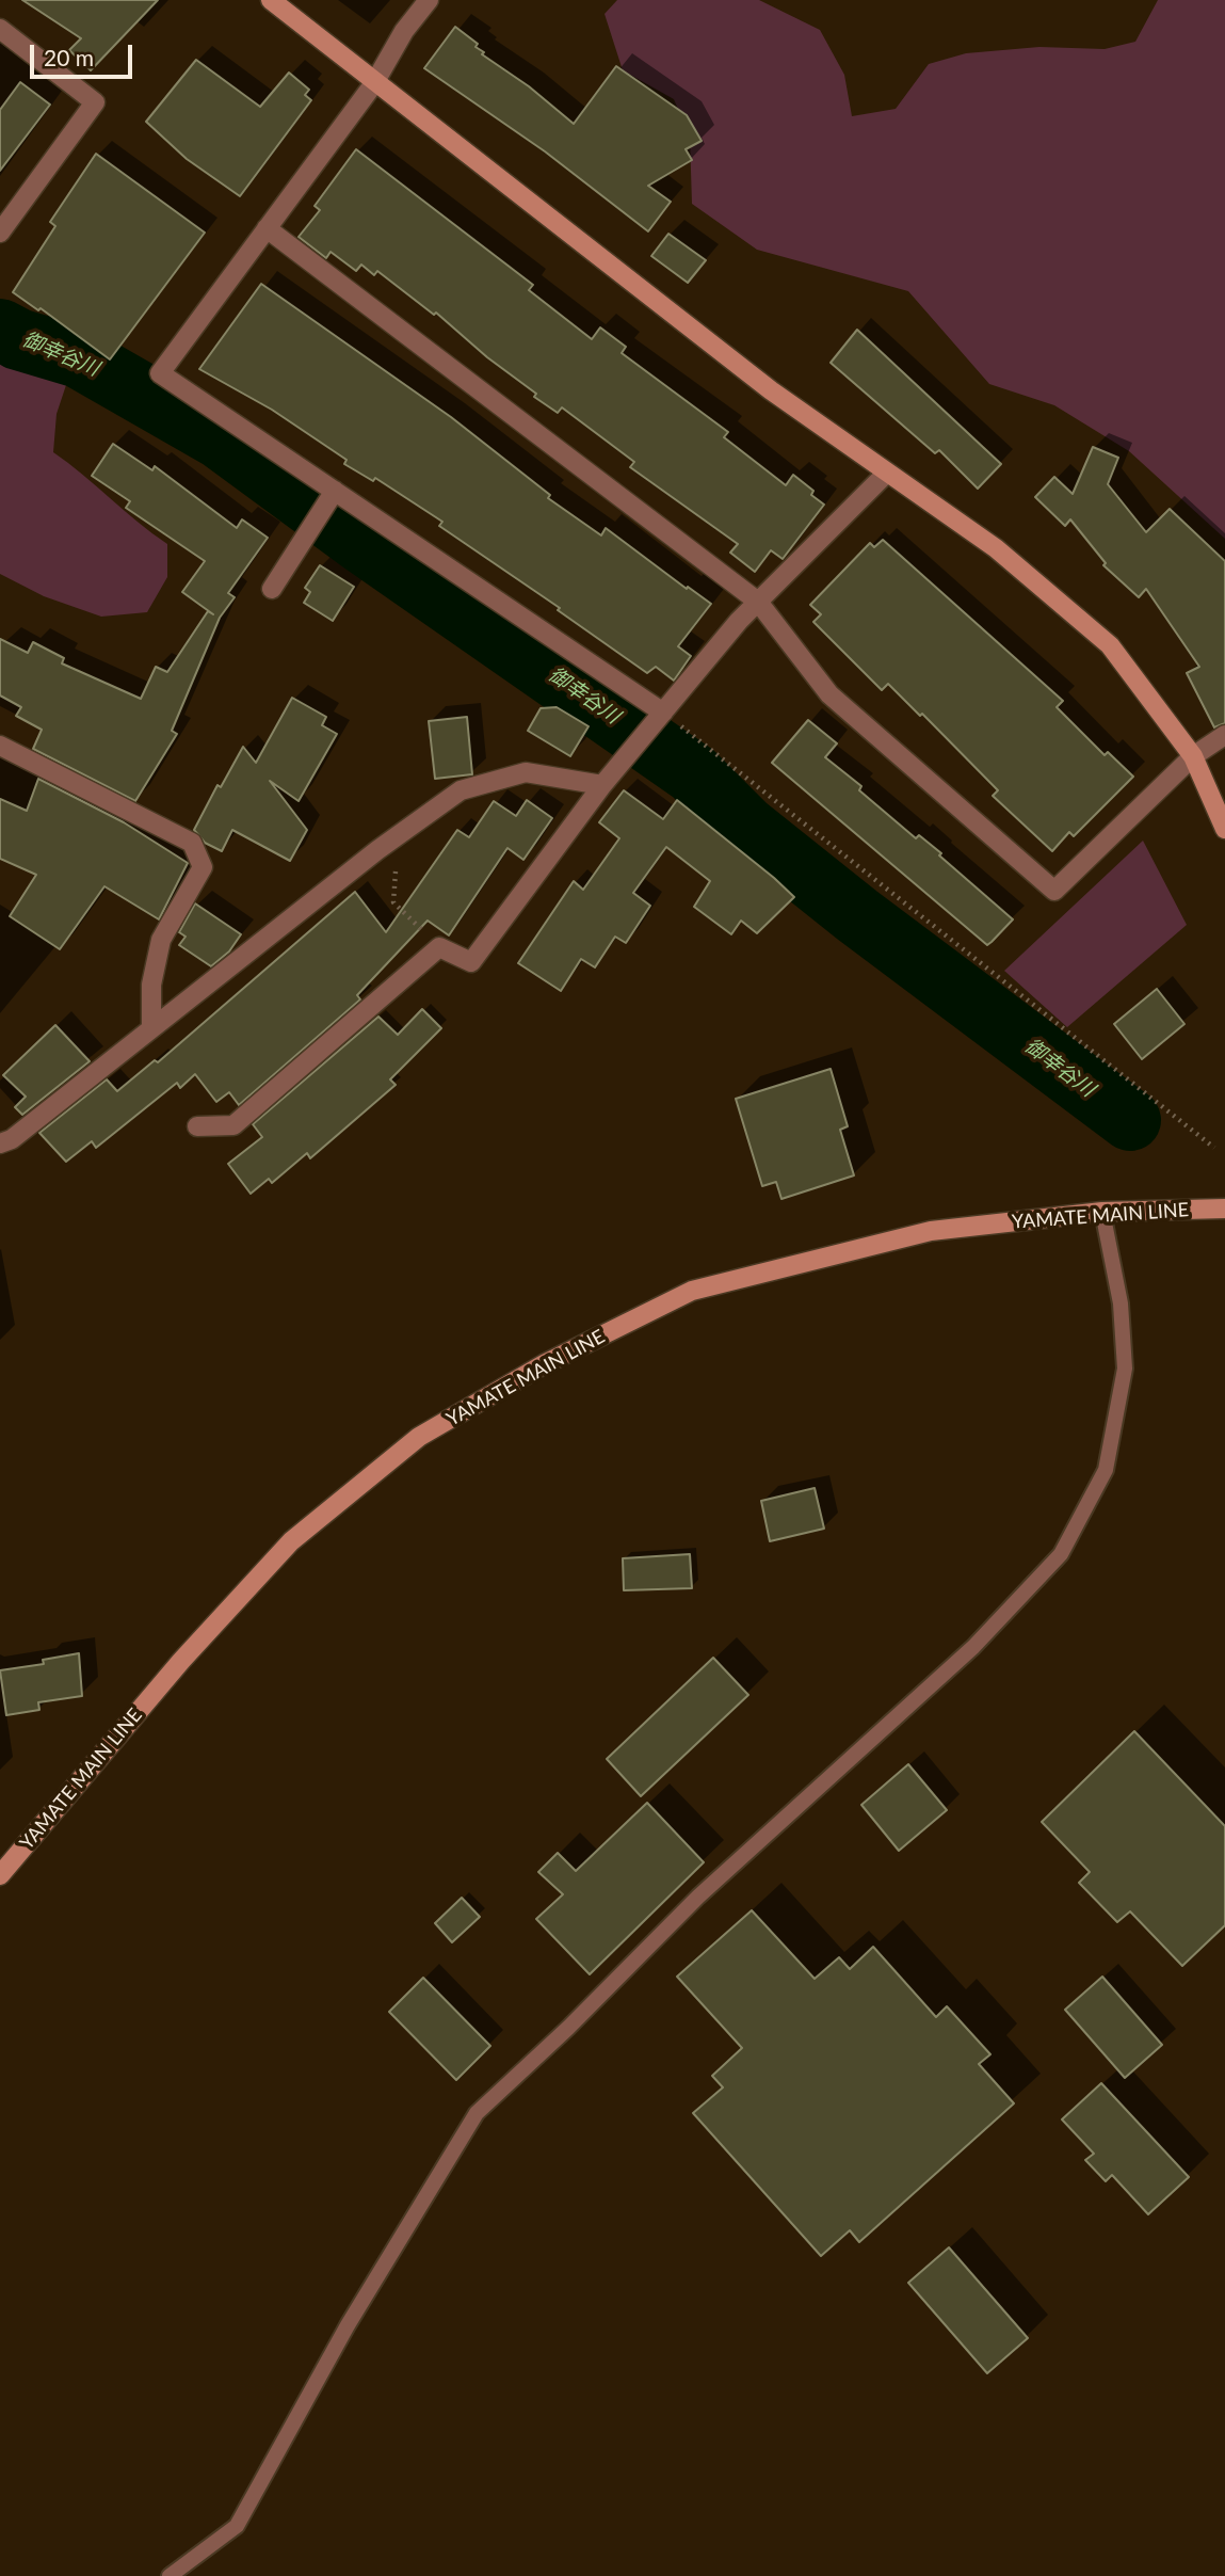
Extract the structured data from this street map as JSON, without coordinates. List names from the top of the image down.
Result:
{
  "streets": {
    "main road": ["YAMATE MAIN LINE"]
  },
  "water": ["御幸谷川"],
  "scale_bar": "20 m"
}
